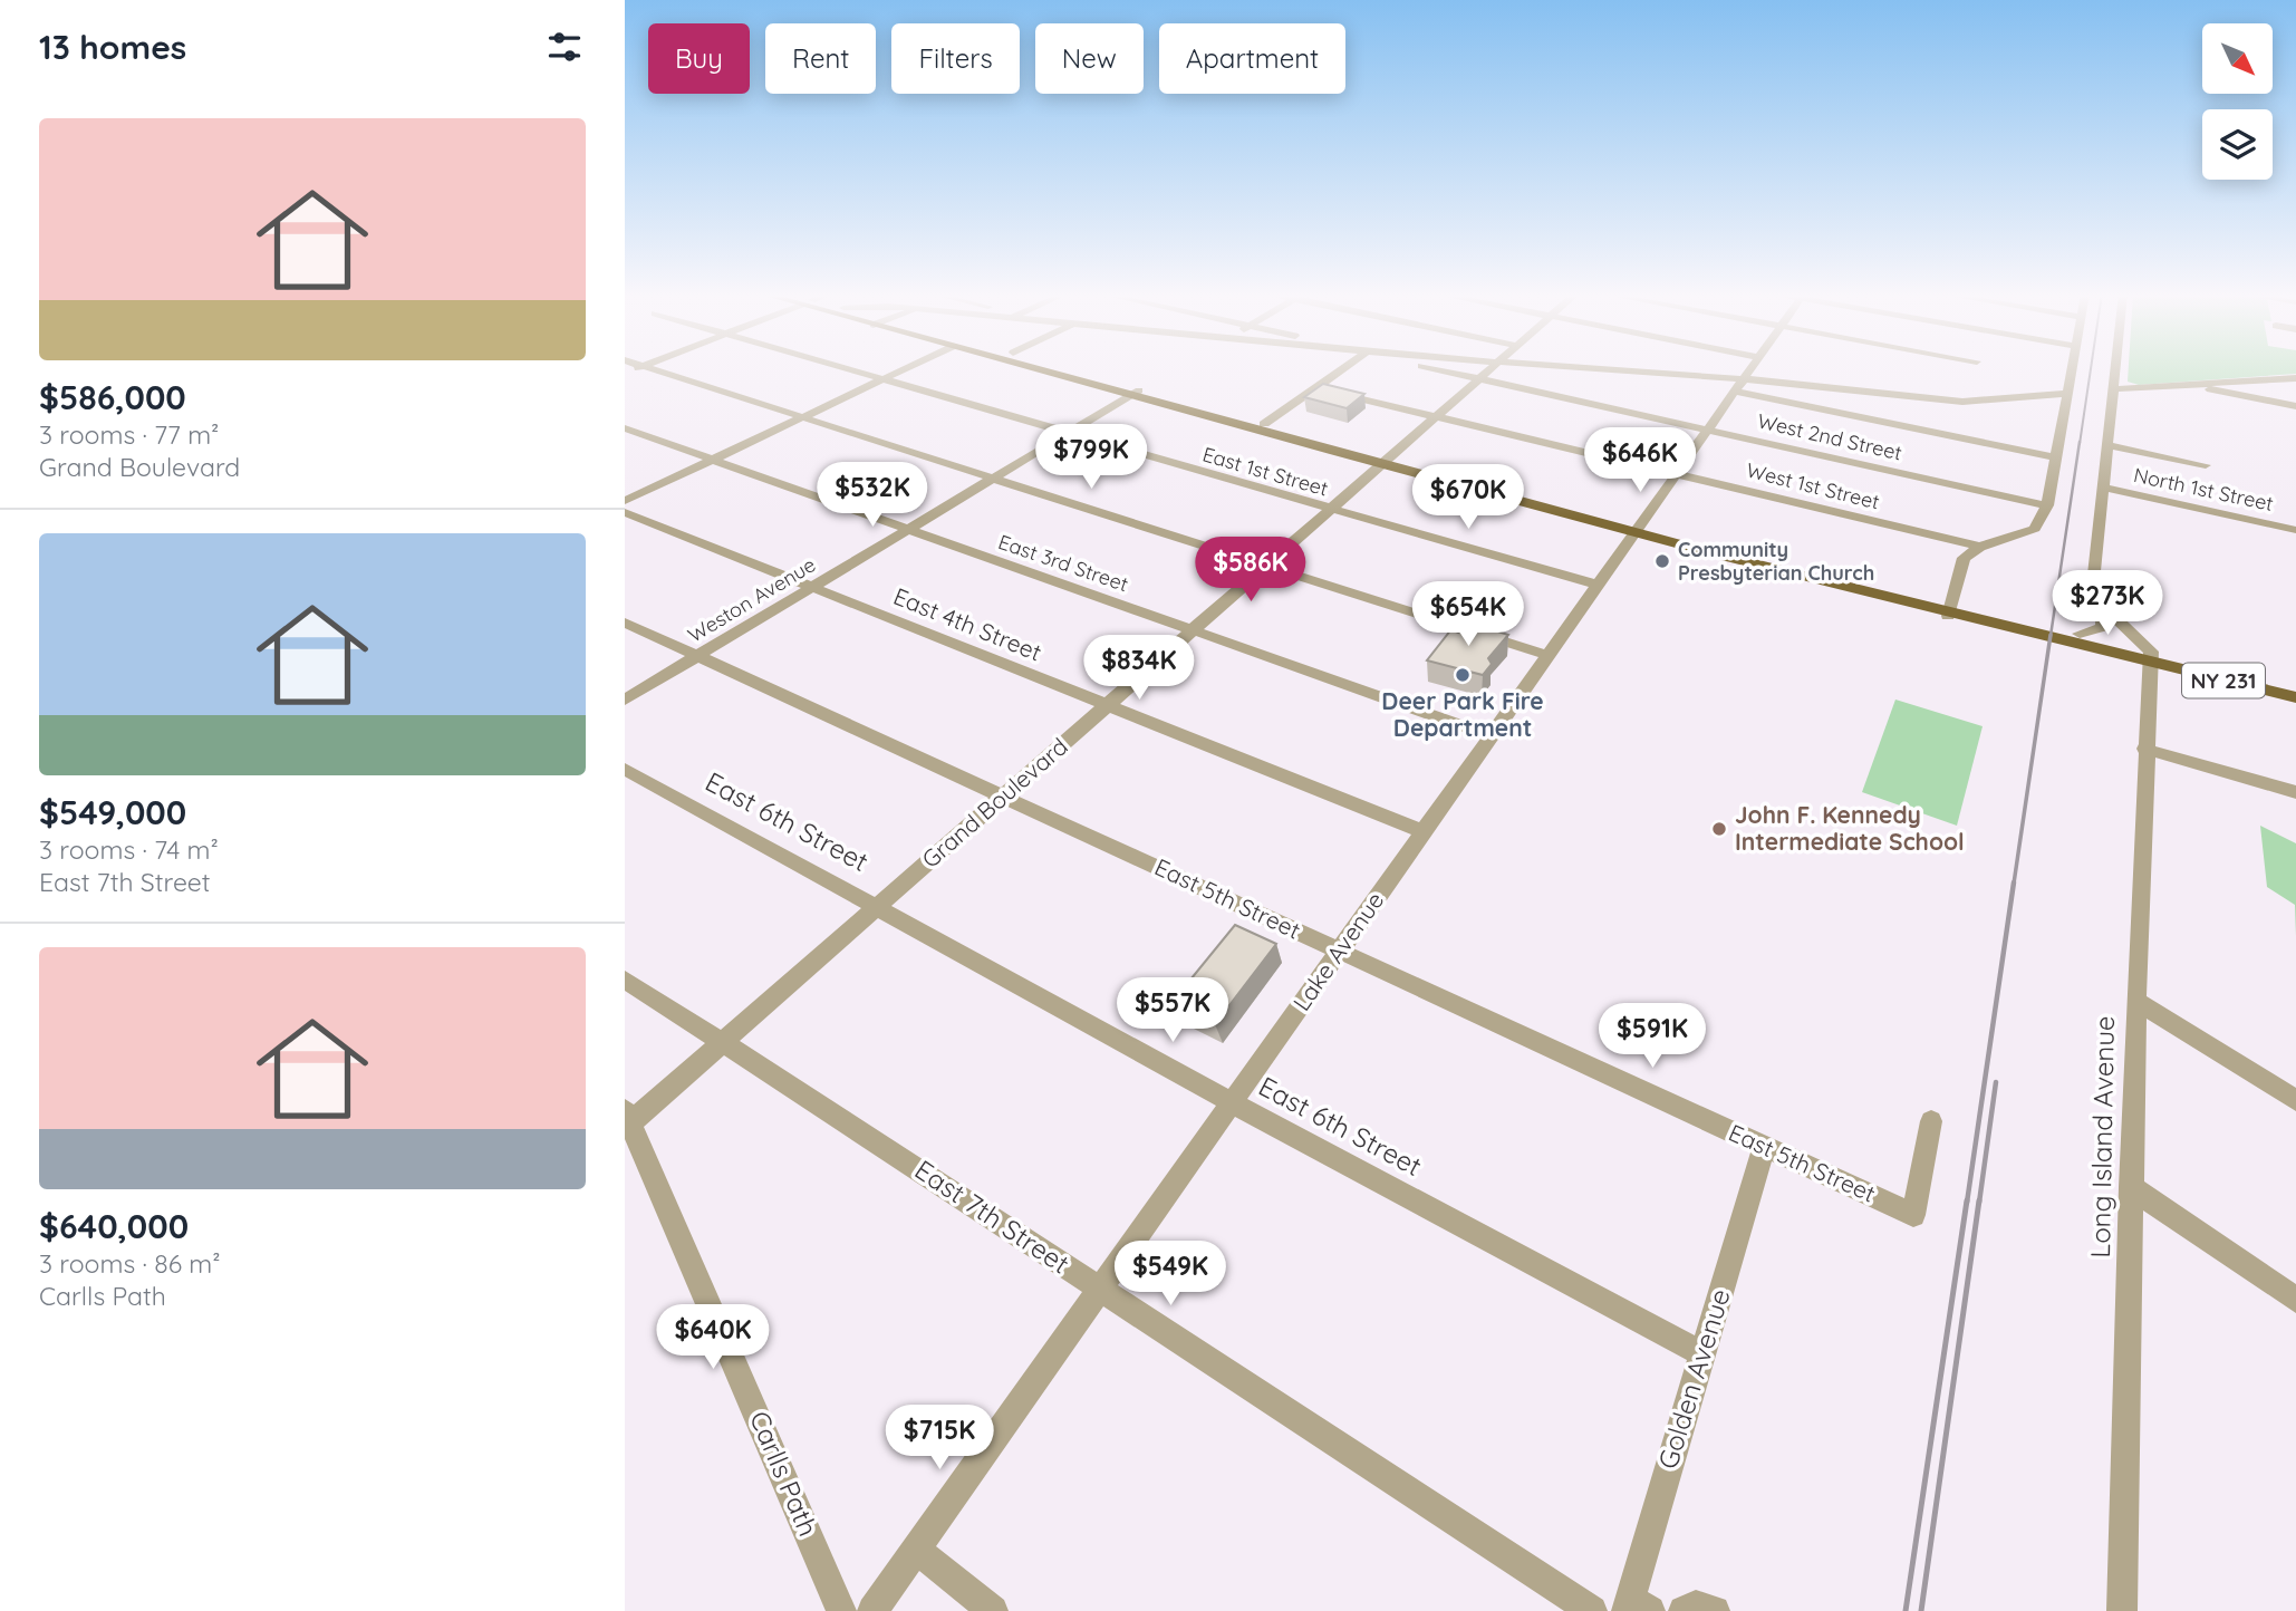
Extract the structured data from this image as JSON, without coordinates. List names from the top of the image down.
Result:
{
  "streets": {
    "main road": ["NY 231"],
    "street": [
      "West 2nd Street",
      "East 1st Street",
      "West 1st Street",
      "North 1st Street",
      "East 3rd Street",
      "Weston Avenue",
      "East 4th Street",
      "Grand Boulevard",
      "East 6th Street",
      "East 5th Street",
      "Lake Avenue",
      "Long Island Avenue",
      "East 7th Street",
      "Golden Avenue",
      "Carlls Path"
    ]
  },
  "crossings": [
    ["West 2nd Street", "Grand Boulevard"],
    ["West 2nd Street", "Lake Avenue"],
    ["East 1st Street", "Weston Avenue"],
    ["East 1st Street", "Grand Boulevard"],
    ["East 1st Street", "Lake Avenue"],
    ["West 1st Street", "Grand Boulevard"],
    ["West 1st Street", "Lake Avenue"],
    ["East 3rd Street", "Weston Avenue"],
    ["East 3rd Street", "Grand Boulevard"],
    ["East 3rd Street", "Lake Avenue"],
    ["Weston Avenue", "East 4th Street"],
    ["Weston Avenue", "NY 231"],
    ["Weston Avenue", "East 5th Street"],
    ["East 4th Street", "Grand Boulevard"],
    ["East 4th Street", "Lake Avenue"],
    ["NY 231", "Grand Boulevard"],
    ["NY 231", "Lake Avenue"],
    ["NY 231", "Long Island Avenue"],
    ["Grand Boulevard", "East 6th Street"],
    ["Grand Boulevard", "East 5th Street"],
    ["Grand Boulevard", "East 7th Street"],
    ["Grand Boulevard", "Carlls Path"],
    ["East 6th Street", "Lake Avenue"],
    ["East 6th Street", "Golden Avenue"],
    ["East 5th Street", "Lake Avenue"],
    ["East 5th Street", "Golden Avenue"],
    ["Lake Avenue", "East 7th Street"]
  ],
  "places": ["Community Presbyterian Church", "Deer Park Fire Department", "John F. Kennedy Intermediate School"],
  "north": "bottom right",
  "page": {
    "heading": "13 homes",
    "chip": [
      "Buy",
      "Rent",
      "Filters",
      "New",
      "Apartment"
    ],
    "list": [
      {
        "name": "$586,000",
        "note": "3 rooms · 77 m² · Grand Boulevard"
      },
      {
        "name": "$549,000",
        "note": "3 rooms · 74 m² · East 7th Street"
      },
      {
        "name": "$640,000",
        "note": "3 rooms · 86 m² · Carlls Path"
      }
    ],
    "price": [
      "$799K",
      "$646K",
      "$532K",
      "$670K",
      "$586K",
      "$273K",
      "$654K",
      "$834K",
      "$557K",
      "$591K",
      "$549K",
      "$640K",
      "$715K"
    ]
  }
}
